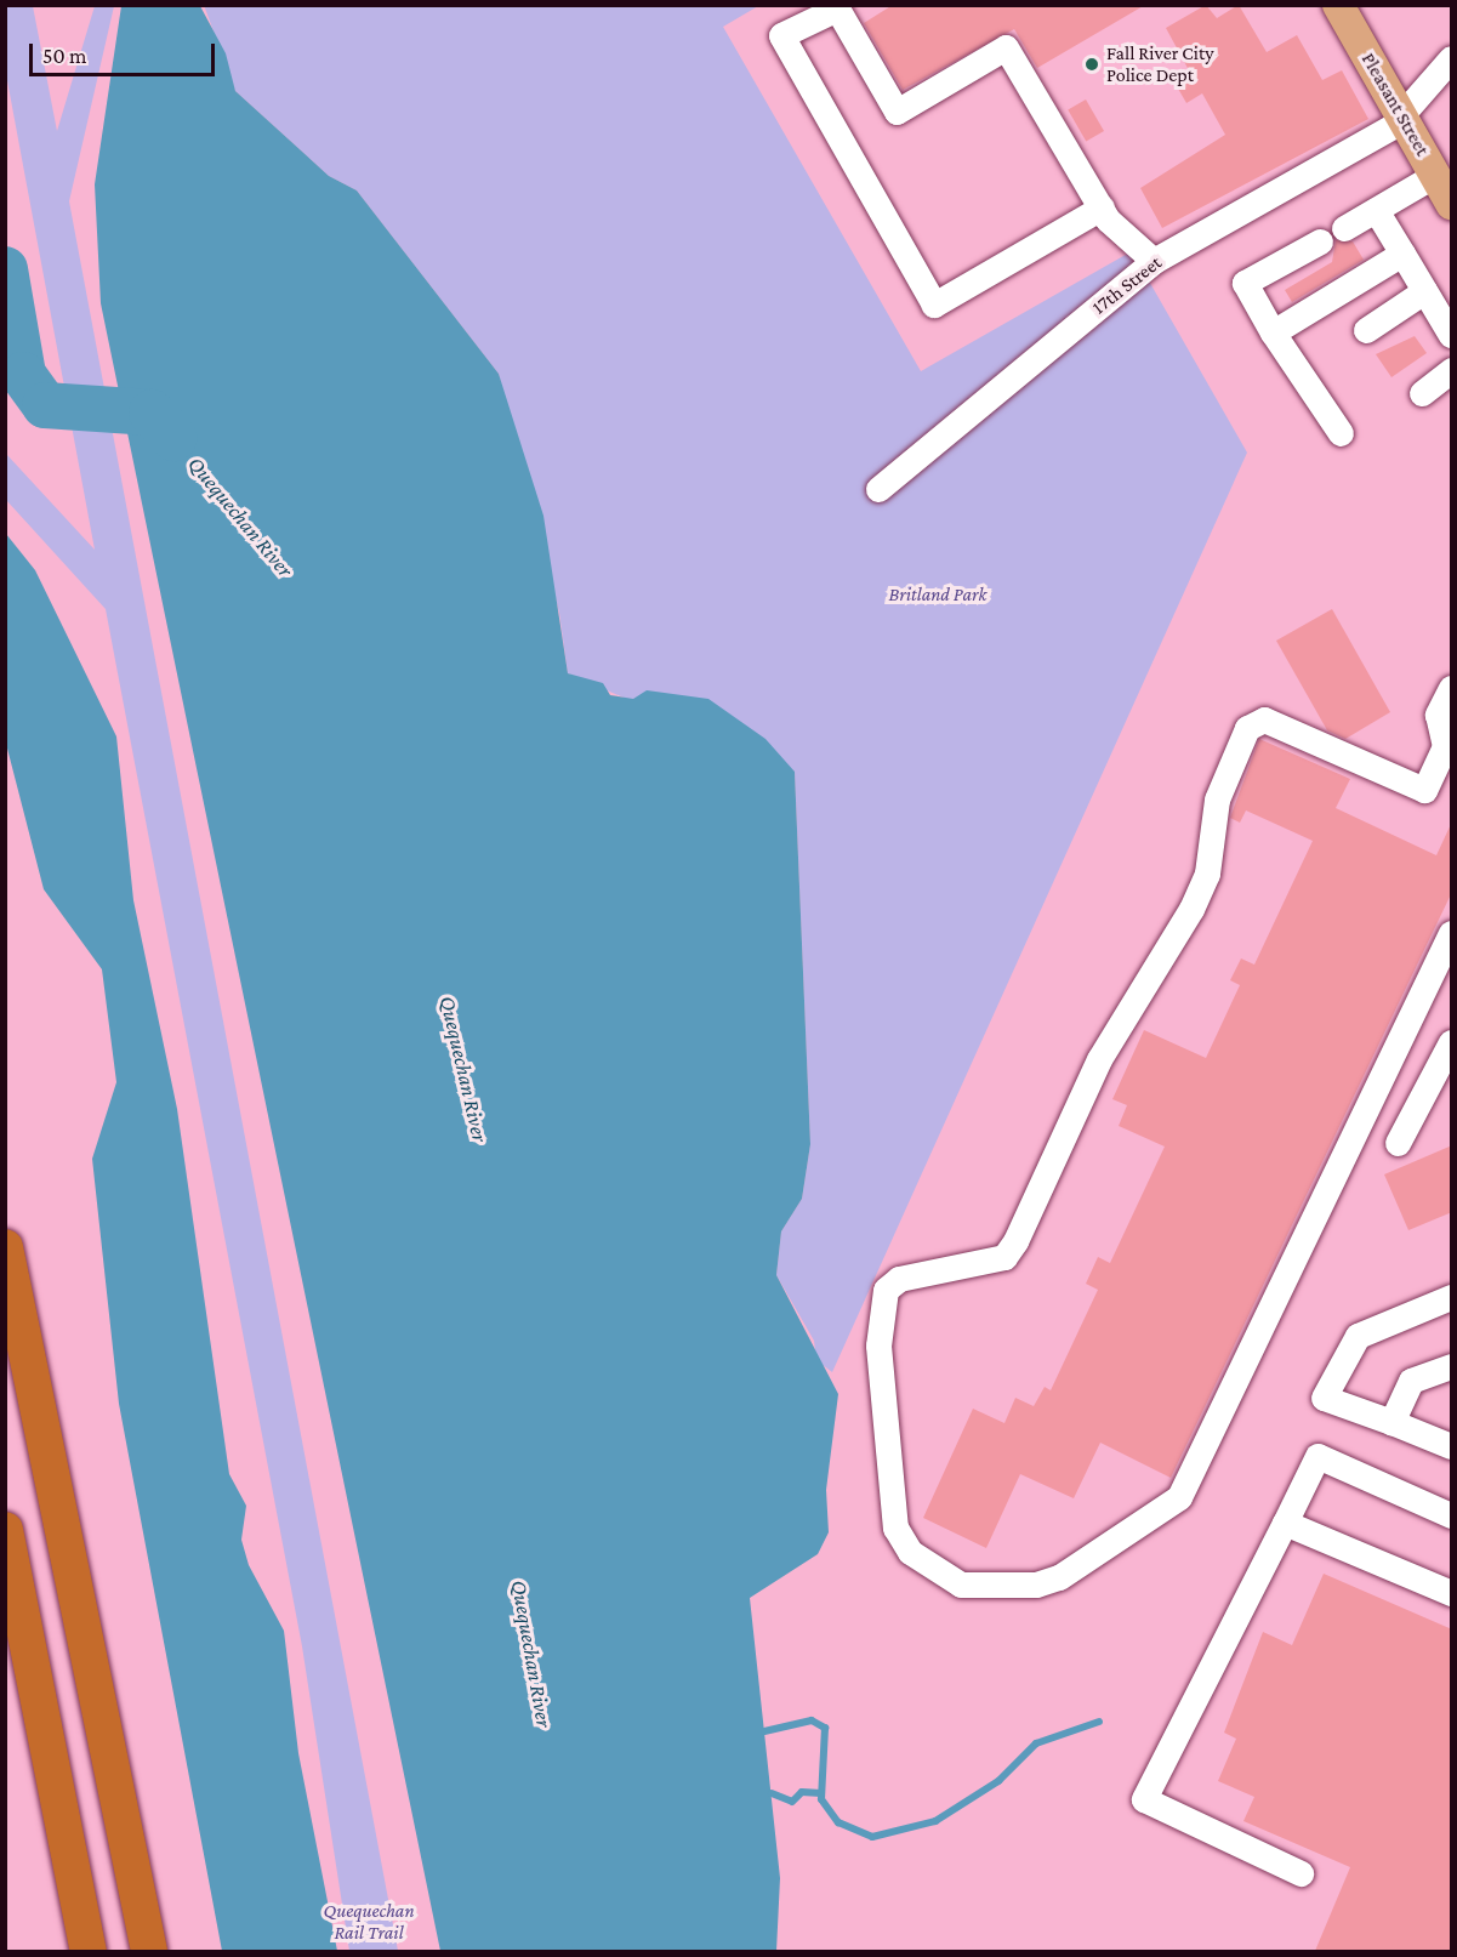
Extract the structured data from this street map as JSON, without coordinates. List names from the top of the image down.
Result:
{
  "streets": {
    "main road": ["Pleasant Street"],
    "street": ["17th Street"]
  },
  "crossings": [
    ["Pleasant Street", "17th Street"]
  ],
  "water": ["Quequechan River"],
  "parks": ["Britland Park", "Quequechan Rail Trail"],
  "places": ["Fall River City Police Dept"],
  "scale_bar": "50 m"
}
